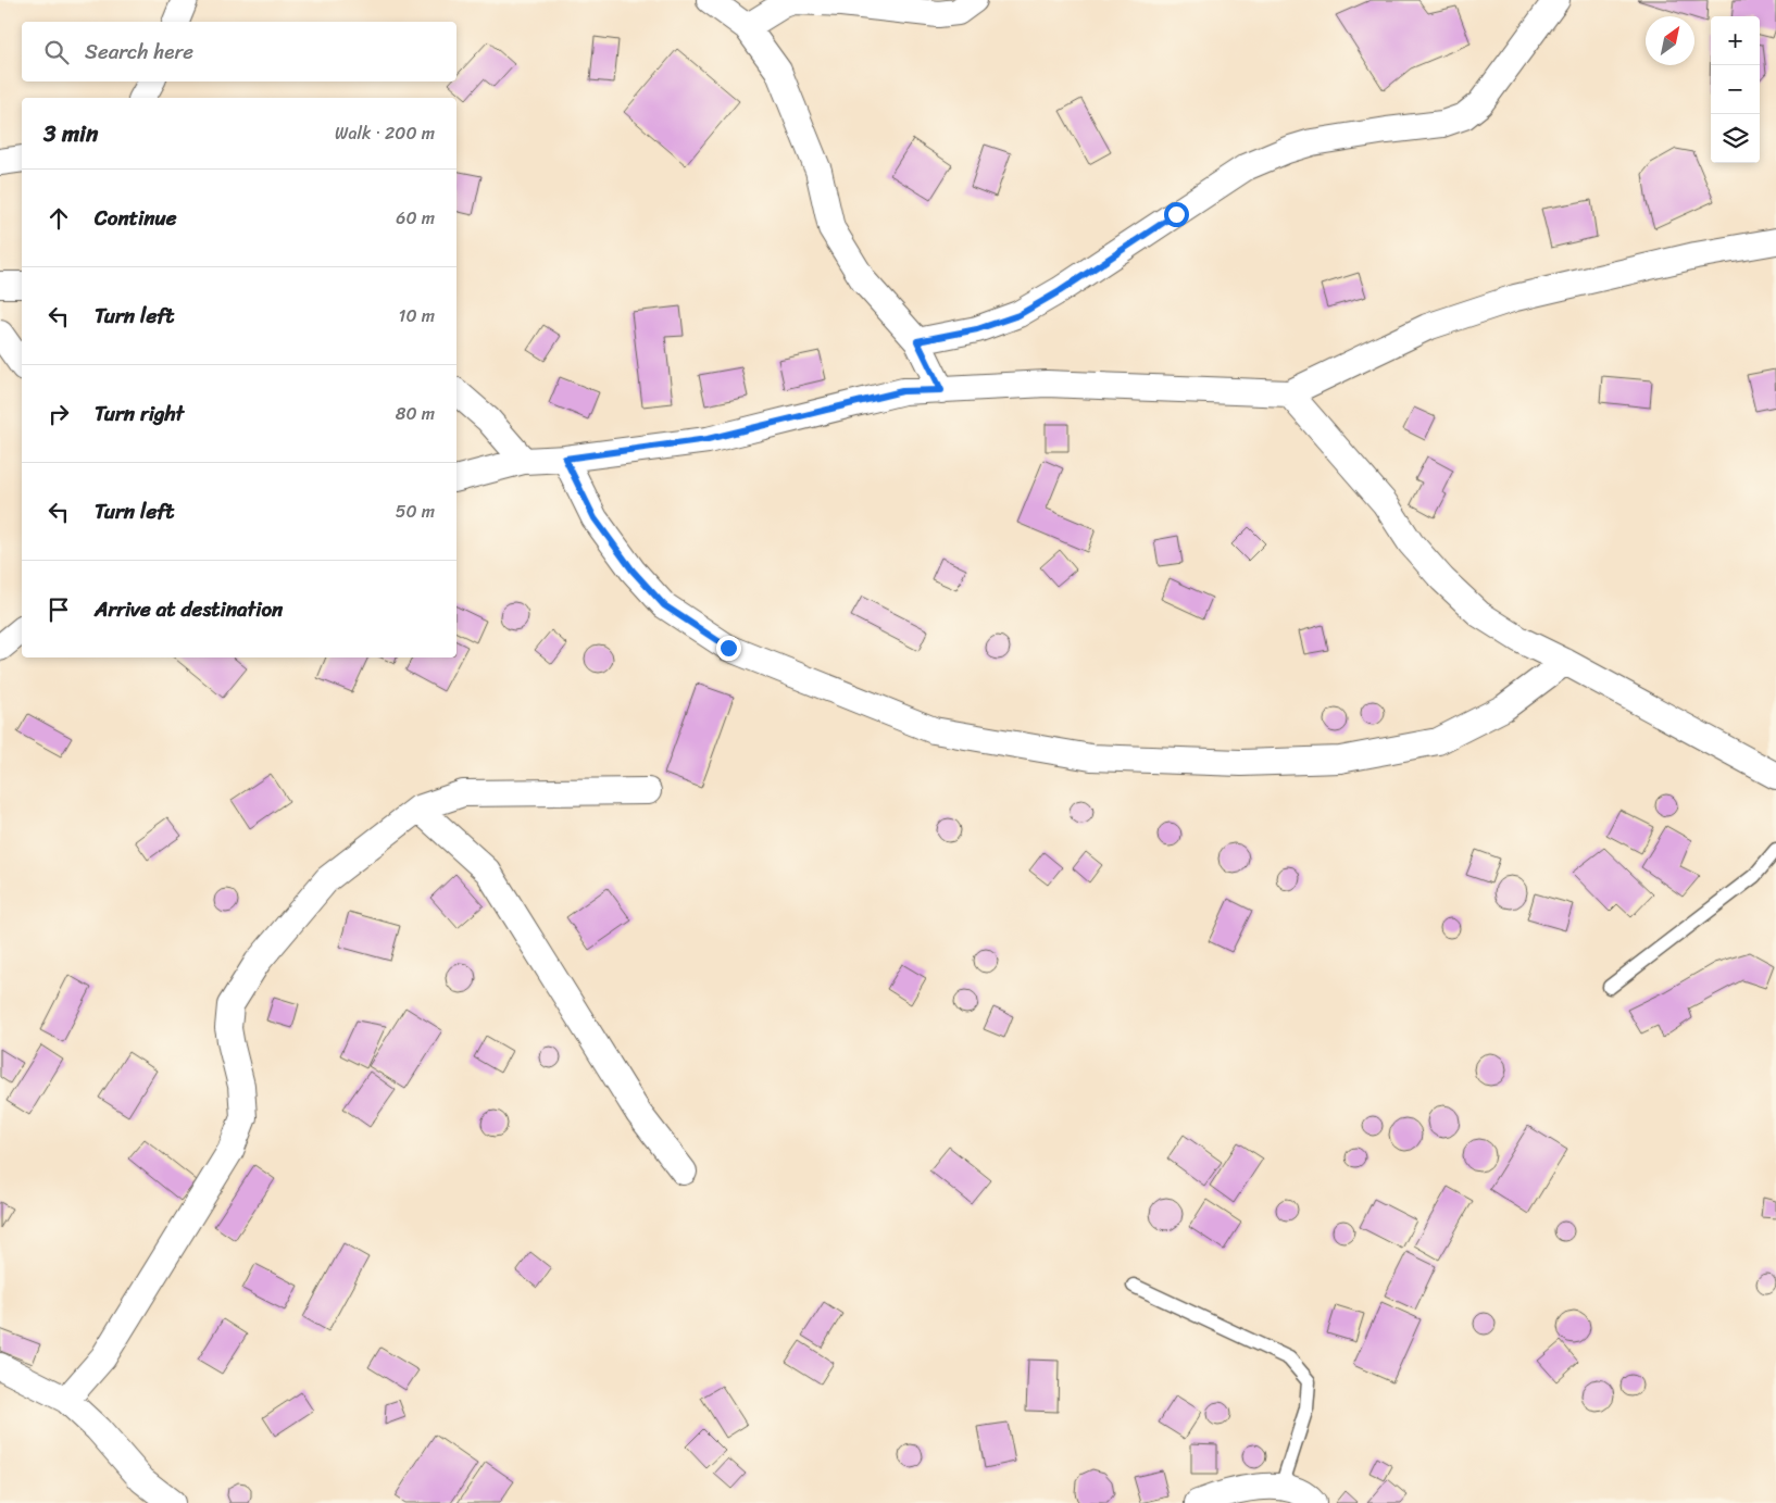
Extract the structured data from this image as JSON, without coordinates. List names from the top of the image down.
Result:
{
  "north": "top right",
  "page": {
    "map_buttons": ["+", "−"],
    "search": "Search here",
    "heading": ["3 min", "Walk · 200 m"],
    "list": [
      ["Continue", "60 m"],
      ["Turn left", "10 m"],
      ["Turn right", "80 m"],
      ["Turn left", "50 m"],
      "Arrive at destination"
    ]
  }
}
